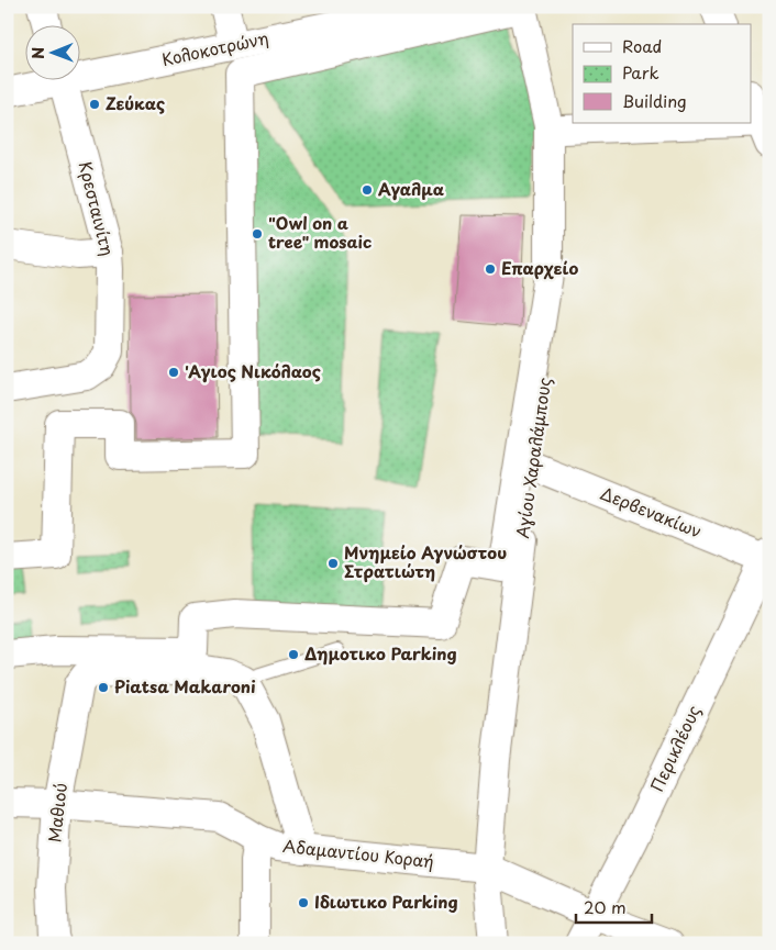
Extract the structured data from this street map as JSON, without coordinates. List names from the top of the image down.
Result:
{
  "streets": {
    "street": [
      "Κολοκοτρώνη",
      "Κρεσταινίτη",
      "Αγίου Χαραλάμπους",
      "Δερβενακίων",
      "Περικλέους",
      "Μαθιού",
      "Αδαμαντίου Κοραή"
    ]
  },
  "crossings": [
    ["Αγίου Χαραλάμπους", "Δερβενακίων"],
    ["Αγίου Χαραλάμπους", "Αδαμαντίου Κοραή"],
    ["Δερβενακίων", "Περικλέους"],
    ["Περικλέους", "Αδαμαντίου Κοραή"],
    ["Μαθιού", "Αδαμαντίου Κοραή"]
  ],
  "places": [
    "Ζεύκας",
    "Αγαλμα",
    "\"Owl on a tree\" mosaic",
    "Επαρχείο",
    "'Αγιος Νικόλαος",
    "Μνημείο Αγνώστου Στρατιώτη",
    "Δημοτικο Parking",
    "Piatsa Makaroni",
    "Ιδιωτικο Parking"
  ],
  "legend": ["Road", "Park", "Building"],
  "scale_bar": "20 m",
  "north": "left"
}
